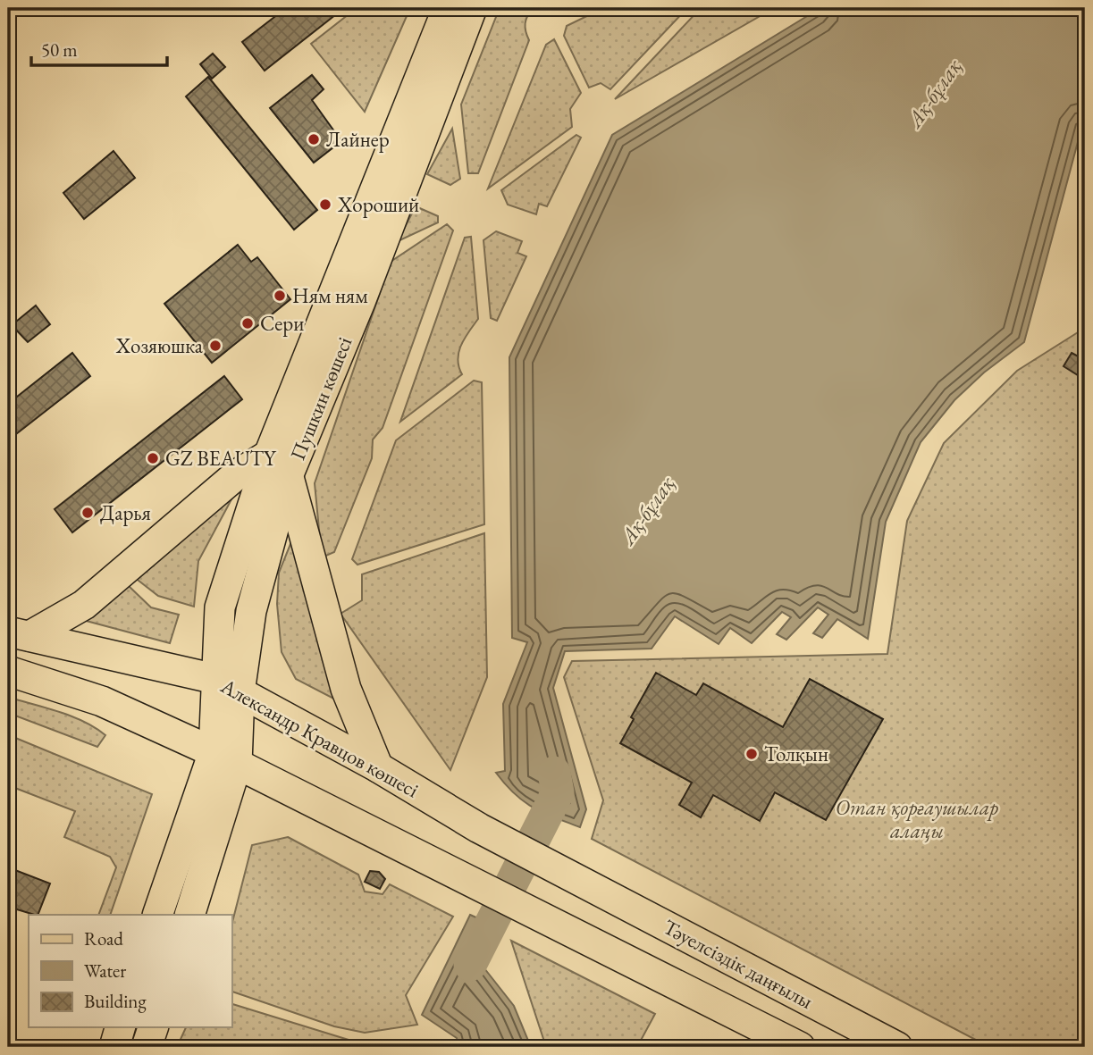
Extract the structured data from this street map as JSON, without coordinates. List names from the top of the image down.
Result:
{
  "streets": {
    "main road": ["Пушкин көшесі", "Александр Кравцов көшесі", "Тәуелсіздік даңғылы"]
  },
  "crossings": [
    ["Пушкин көшесі", "Александр Кравцов көшесі"],
    ["Александр Кравцов көшесі", "Тәуелсіздік даңғылы"]
  ],
  "water": ["Ақ-бұлақ"],
  "parks": ["Отан қорғаушылар алаңы"],
  "places": [
    "Лайнер",
    "Хороший",
    "Ням ням",
    "Сери",
    "Хозяюшка",
    "GZ BEAUTY",
    "Дарья",
    "Толқын"
  ],
  "legend": ["Road", "Water", "Building"],
  "scale_bar": "50 m"
}
